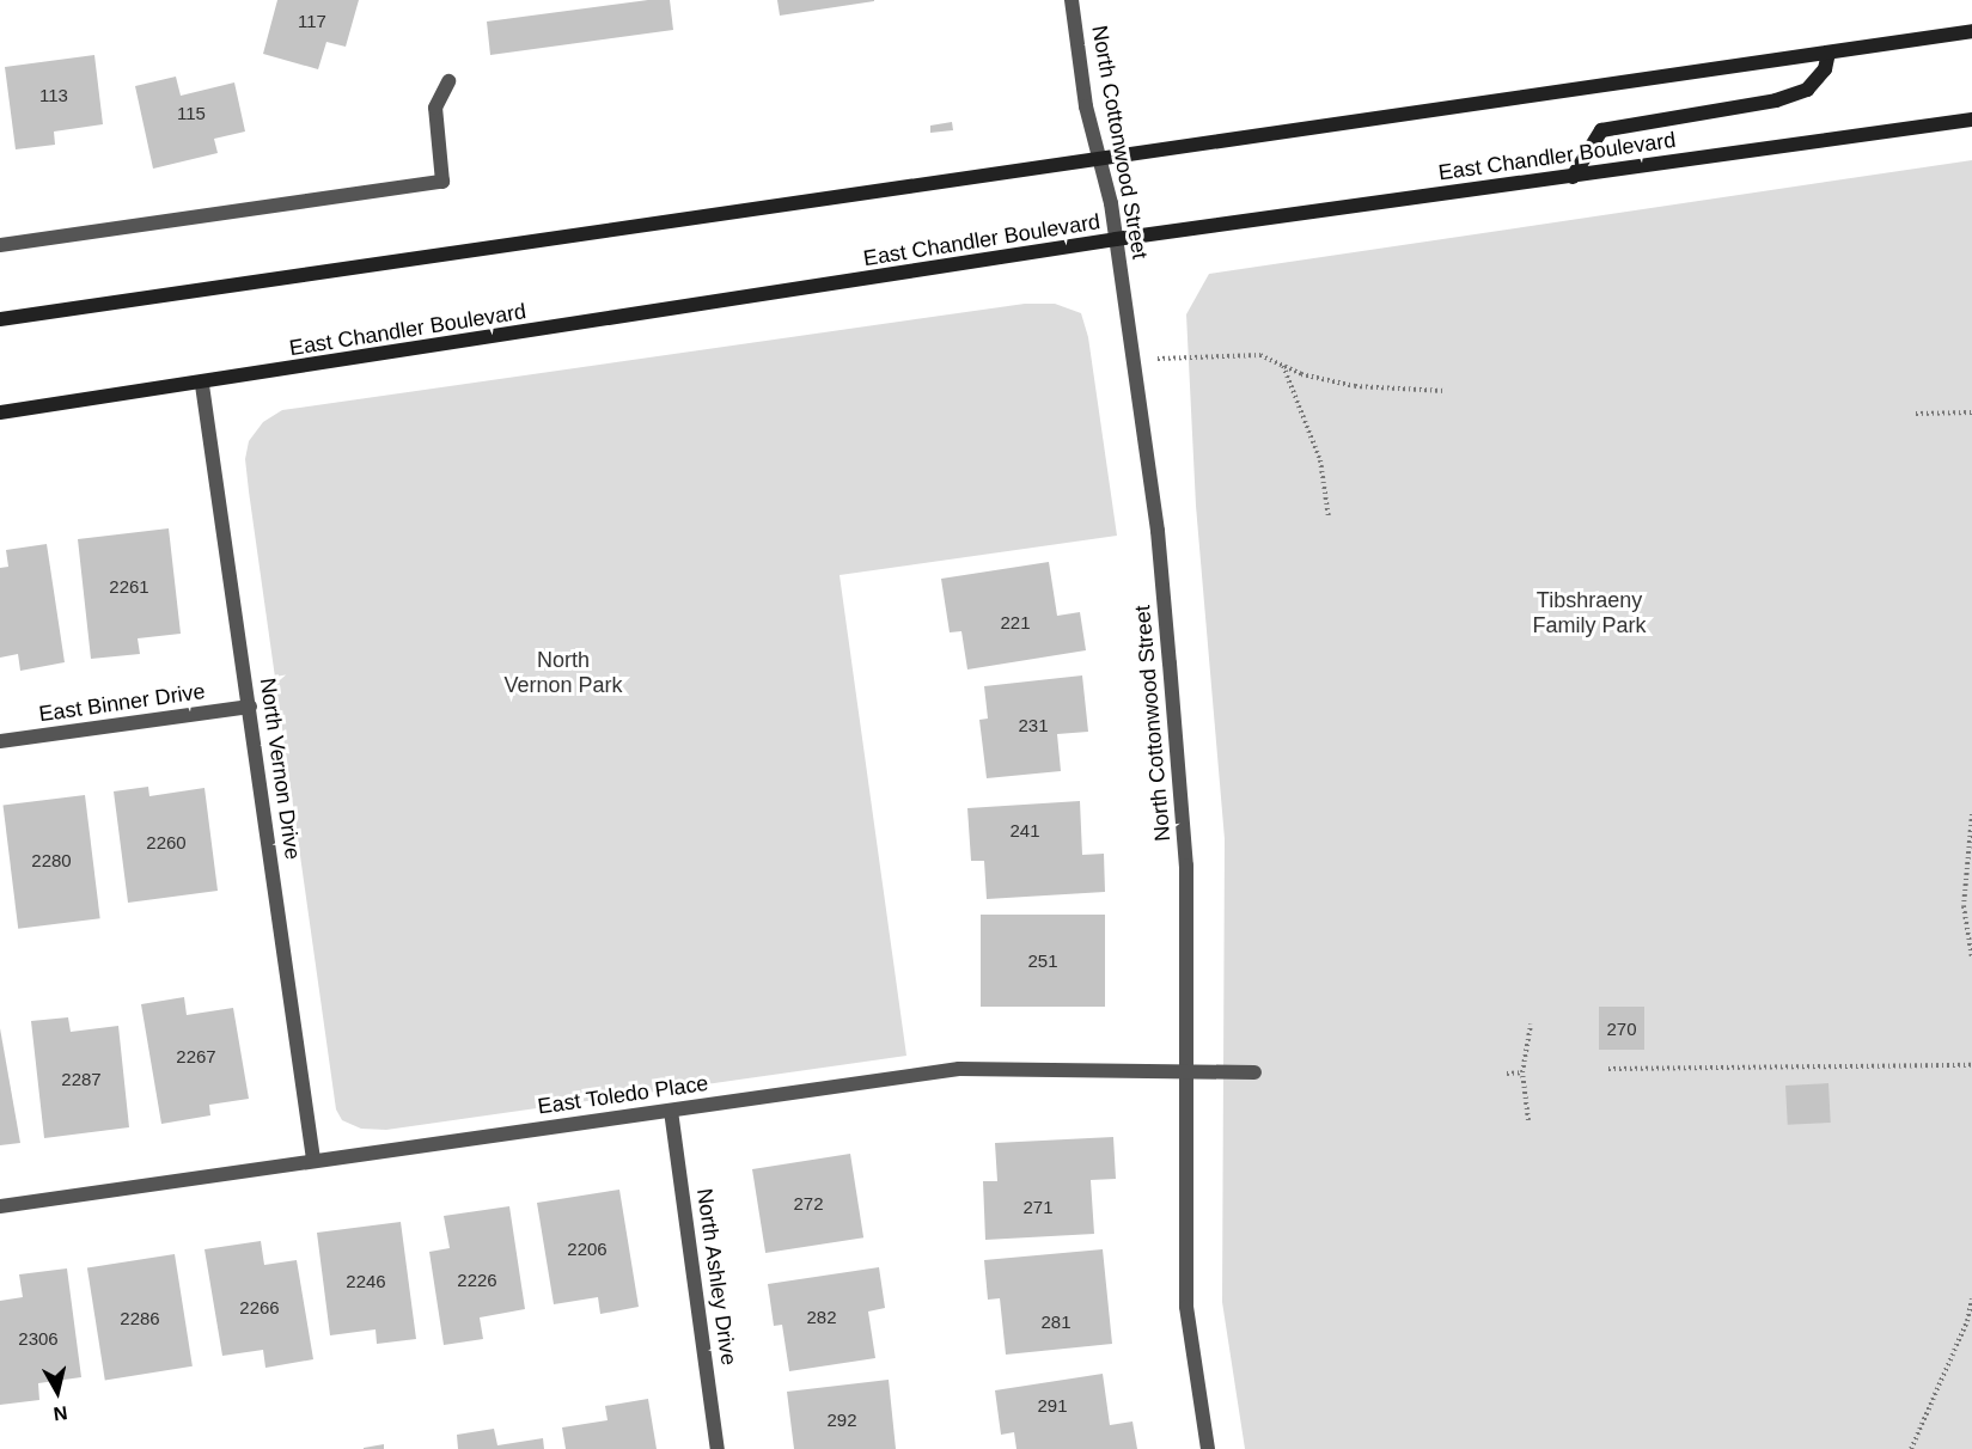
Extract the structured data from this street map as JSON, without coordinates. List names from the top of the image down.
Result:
{
  "streets": {
    "main road": ["East Chandler Boulevard"],
    "street": [
      "North Cottonwood Street",
      "East Binner Drive",
      "North Vernon Drive",
      "East Toledo Place",
      "North Ashley Drive"
    ]
  },
  "crossings": [
    ["North Cottonwood Street", "East Chandler Boulevard"],
    ["North Cottonwood Street", "East Toledo Place"],
    ["East Chandler Boulevard", "North Vernon Drive"],
    ["East Binner Drive", "North Vernon Drive"],
    ["North Vernon Drive", "East Toledo Place"],
    ["East Toledo Place", "North Ashley Drive"]
  ],
  "parks": ["Tibshraeny Family Park", "North Vernon Park"],
  "house_numbers": [
    "117",
    "113",
    "115",
    "2261",
    "221",
    "231",
    "241",
    "2260",
    "2280",
    "251",
    "270",
    "2267",
    "2287",
    "272",
    "271",
    "2206",
    "2226",
    "2246",
    "2266",
    "282",
    "2286",
    "281",
    "2306",
    "291",
    "292"
  ],
  "north": "bottom"
}
